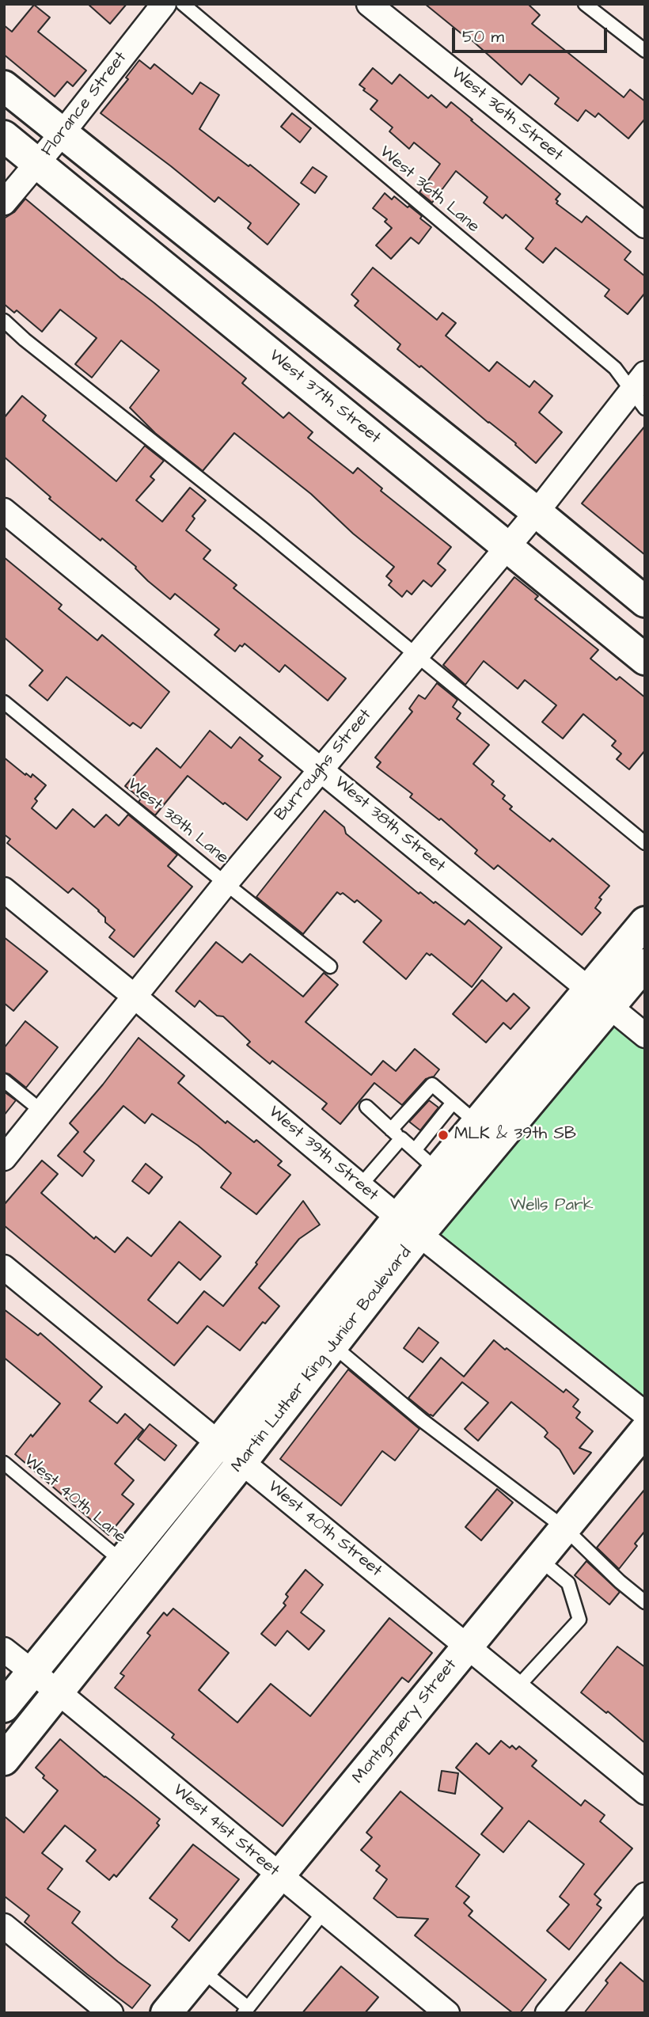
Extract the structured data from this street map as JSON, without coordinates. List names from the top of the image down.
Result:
{
  "streets": {
    "main road": ["West 37th Street", "Martin Luther King Junior Boulevard", "Montgomery Street"],
    "street": [
      "Florance Street",
      "West 36th Street",
      "Burroughs Street",
      "West 38th Street",
      "West 39th Street",
      "West 40th Street",
      "West 41st Street"
    ],
    "lane": ["West 36th Lane", "West 38th Lane", "West 40th Lane"]
  },
  "crossings": [
    ["Florance Street", "West 37th Street"],
    ["West 36th Lane", "Burroughs Street"],
    ["West 37th Street", "Burroughs Street"],
    ["Burroughs Street", "West 38th Lane"],
    ["Burroughs Street", "West 38th Street"],
    ["Burroughs Street", "West 39th Street"],
    ["West 38th Street", "Martin Luther King Junior Boulevard"],
    ["West 39th Street", "Martin Luther King Junior Boulevard"],
    ["Martin Luther King Junior Boulevard", "West 40th Lane"],
    ["Martin Luther King Junior Boulevard", "West 40th Street"],
    ["Martin Luther King Junior Boulevard", "West 41st Street"],
    ["West 40th Street", "Montgomery Street"],
    ["Montgomery Street", "West 41st Street"]
  ],
  "parks": ["Wells Park"],
  "places": ["MLK & 39th SB"],
  "scale_bar": "50 m"
}
